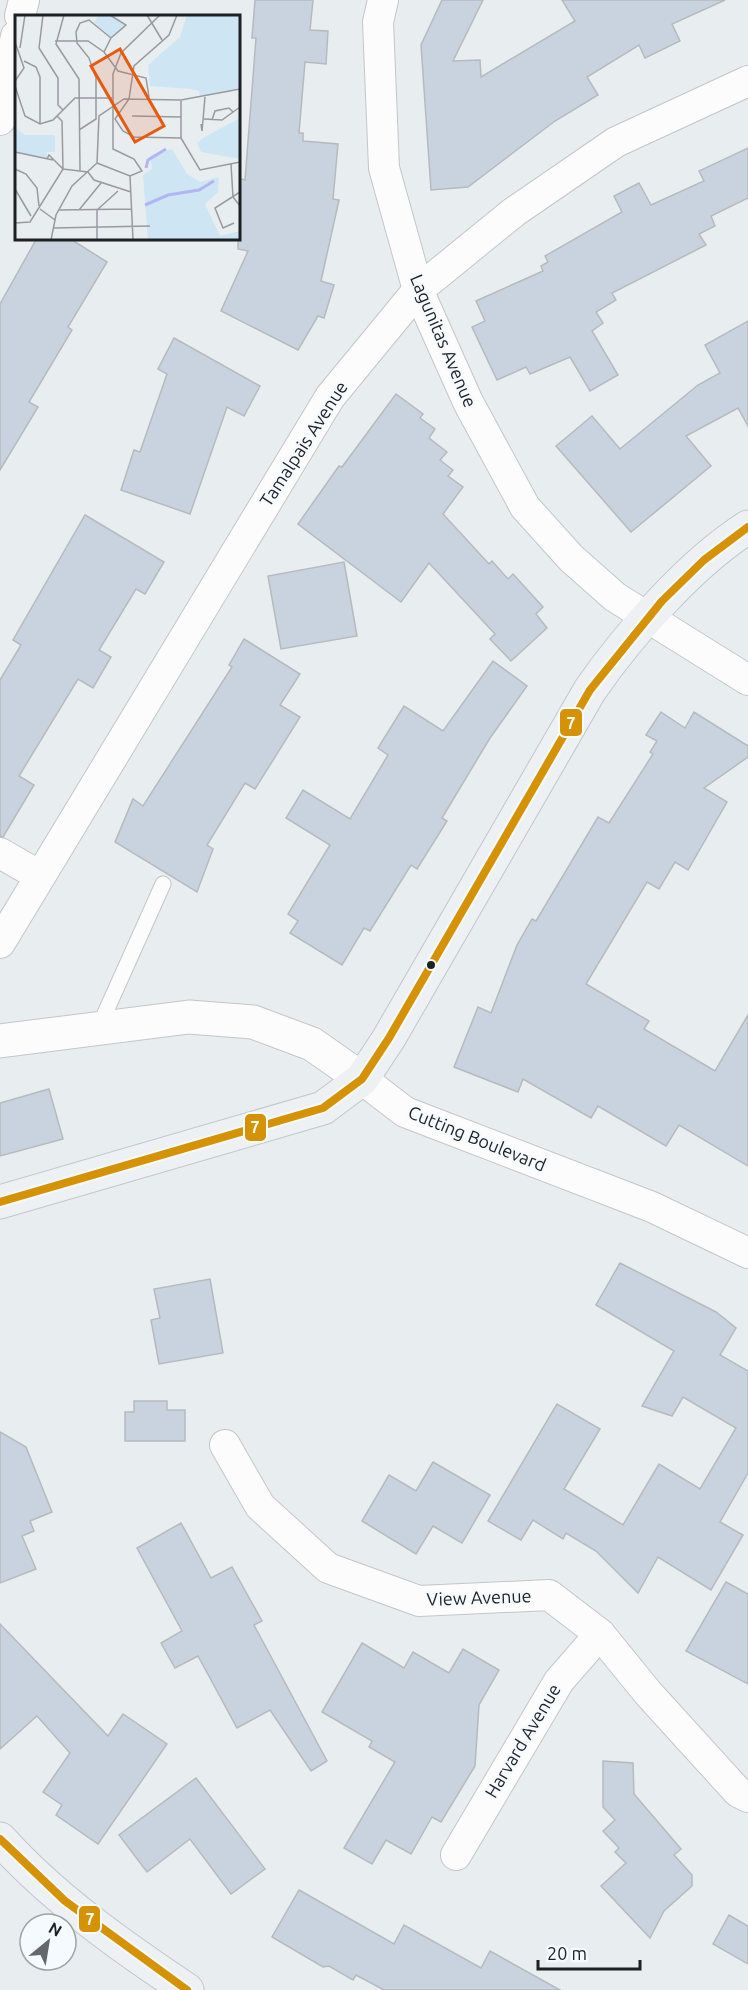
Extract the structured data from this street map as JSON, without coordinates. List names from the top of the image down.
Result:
{
  "streets": {
    "street": [
      "Lagunitas Avenue",
      "Tamalpais Avenue",
      "Cutting Boulevard",
      "View Avenue",
      "Harvard Avenue"
    ]
  },
  "crossings": [
    ["Lagunitas Avenue", "Tamalpais Avenue"],
    ["View Avenue", "Harvard Avenue"]
  ],
  "lines": ["transit line 7"],
  "scale_bar": "20 m",
  "north": "top right"
}
